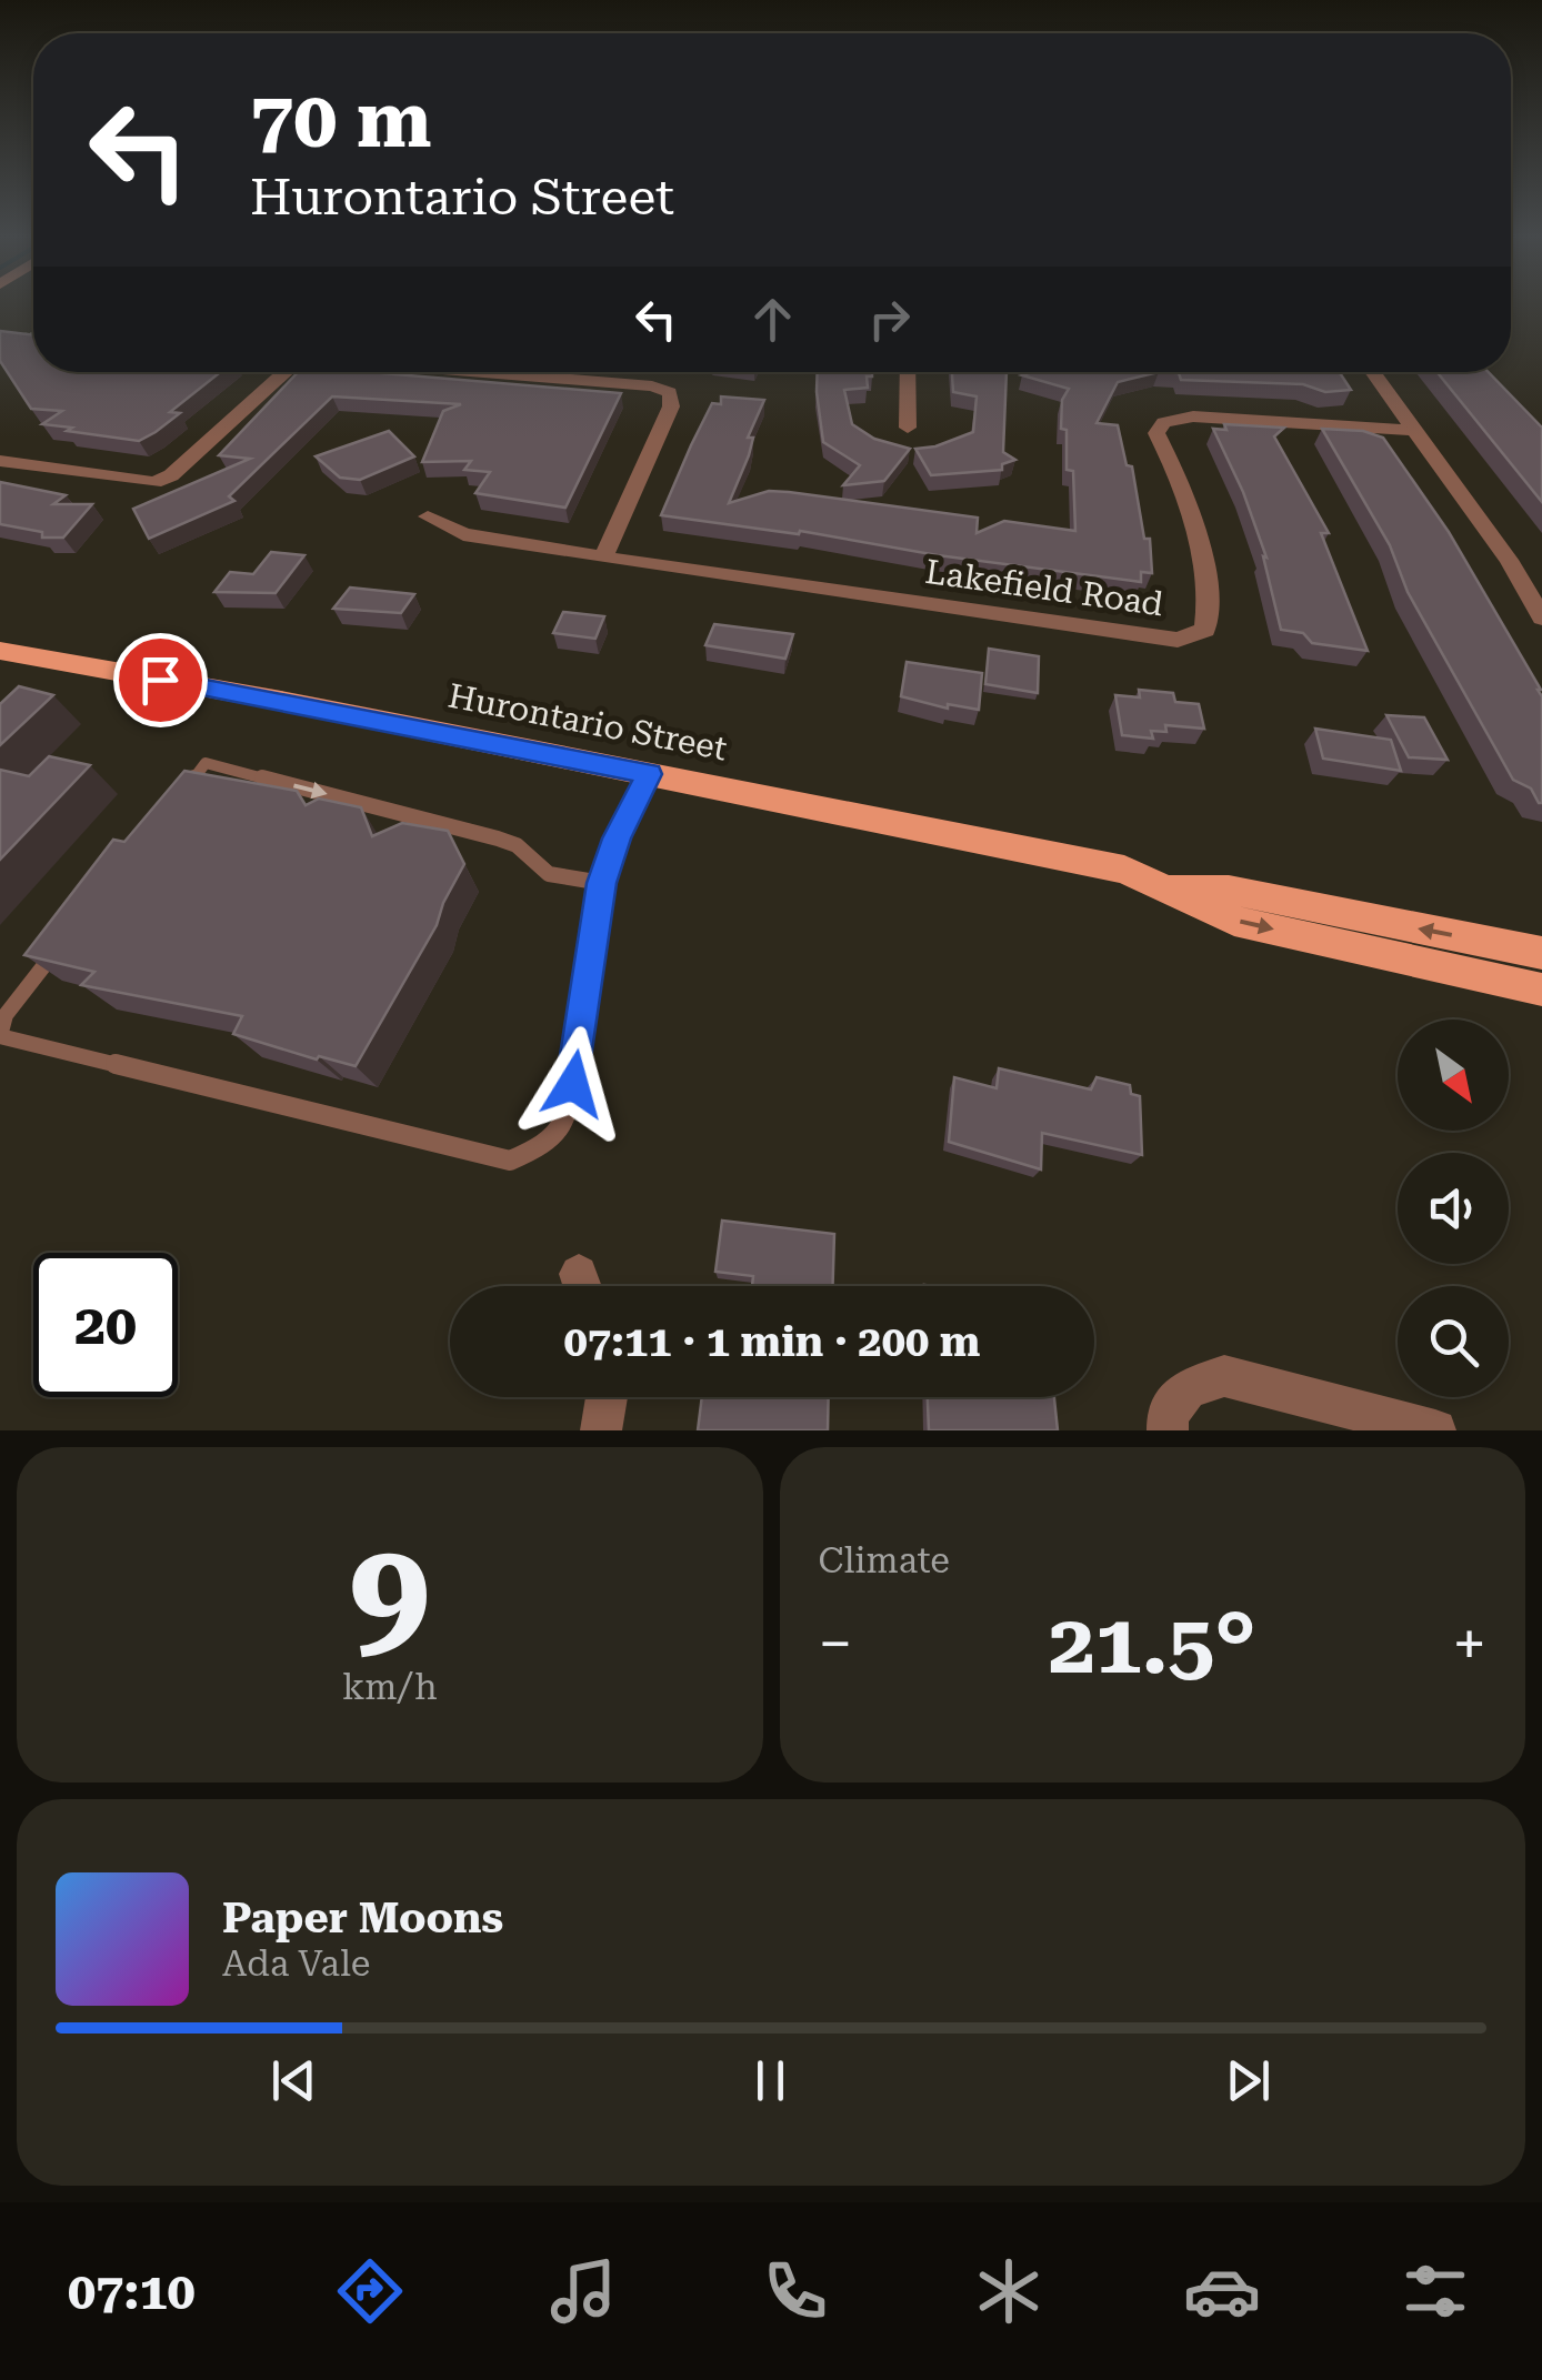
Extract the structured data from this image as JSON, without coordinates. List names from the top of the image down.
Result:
{
  "streets": {
    "main road": ["Hurontario Street"],
    "street": ["Lakefield Road"]
  },
  "north": "bottom right",
  "page": {
    "turn": ["70 m", "Hurontario Street"],
    "limit": "20",
    "trip": "07:11 · 1 min · 200 m",
    "tile": [
      ["9", "km/h"],
      "Climate"
    ],
    "heat": ["−", "21.5°", "+"],
    "song": ["Paper Moons", "Ada Vale"],
    "tabs": "07:10"
  }
}
